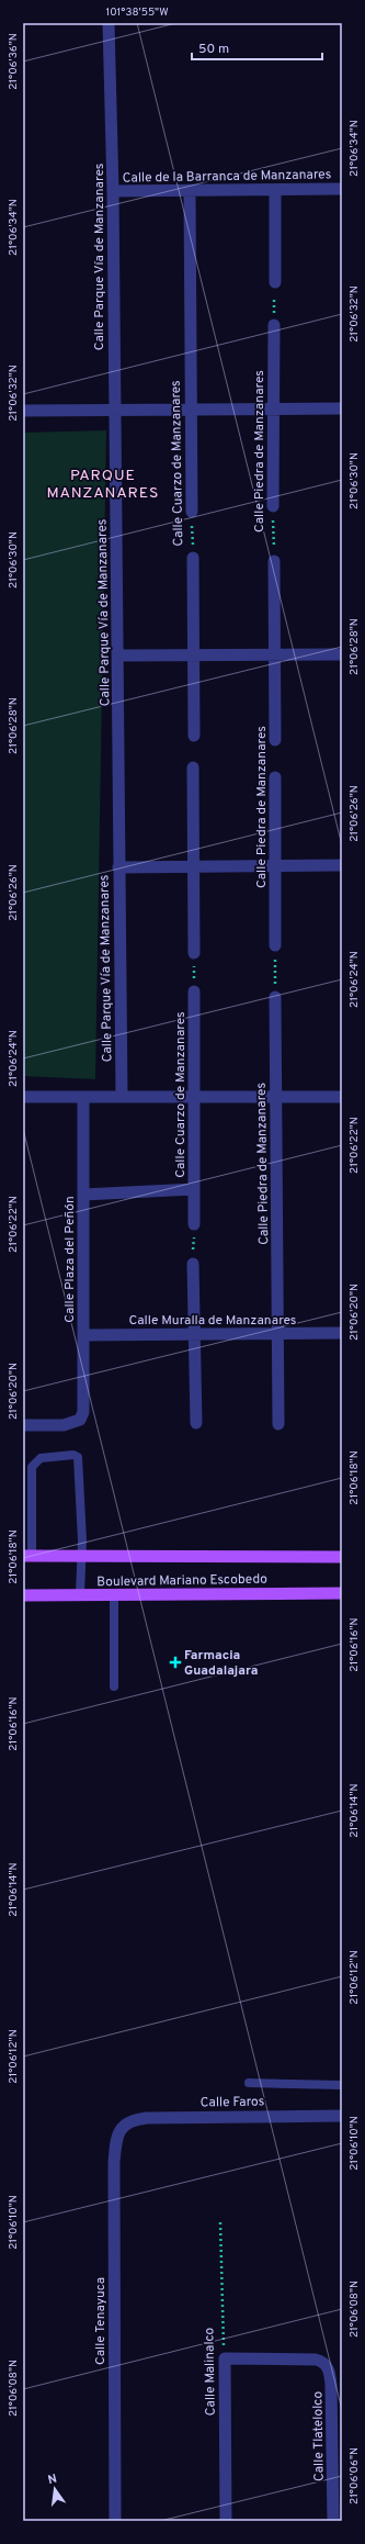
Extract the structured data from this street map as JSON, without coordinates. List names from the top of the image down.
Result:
{
  "streets": {
    "main road": ["Boulevard Mariano Escobedo"],
    "street": [
      "Calle de la Barranca de Manzanares",
      "Calle Parque Vía de Manzanares",
      "Calle Piedra de Manzanares",
      "Calle Cuarzo de Manzanares",
      "Calle Plaza del Peñón",
      "Calle Muralla de Manzanares",
      "Calle Faros",
      "Calle Tenayuca",
      "Calle Malinalco",
      "Calle Tlatelolco"
    ]
  },
  "crossings": [
    ["Calle de la Barranca de Manzanares", "Calle Parque Vía de Manzanares"],
    ["Calle de la Barranca de Manzanares", "Calle Cuarzo de Manzanares"],
    ["Calle Piedra de Manzanares", "Calle Muralla de Manzanares"],
    ["Calle Plaza del Peñón", "Calle Muralla de Manzanares"],
    ["Calle Faros", "Calle Tenayuca"],
    ["Calle Malinalco", "Calle Tlatelolco"]
  ],
  "districts": ["PARQUE MANZANARES"],
  "places": {
    "health": ["Farmacia Guadalajara"]
  },
  "scale_bar": "50 m",
  "north": "top",
  "coordinates": [
    "101°38'55\"W",
    "21°06'36\"N",
    "21°06'34\"N",
    "21°06'32\"N",
    "21°06'30\"N",
    "21°06'28\"N",
    "21°06'26\"N",
    "21°06'24\"N",
    "21°06'22\"N",
    "21°06'20\"N",
    "21°06'18\"N",
    "21°06'16\"N",
    "21°06'14\"N",
    "21°06'12\"N",
    "21°06'10\"N",
    "21°06'08\"N",
    "21°06'06\"N"
  ]
}
